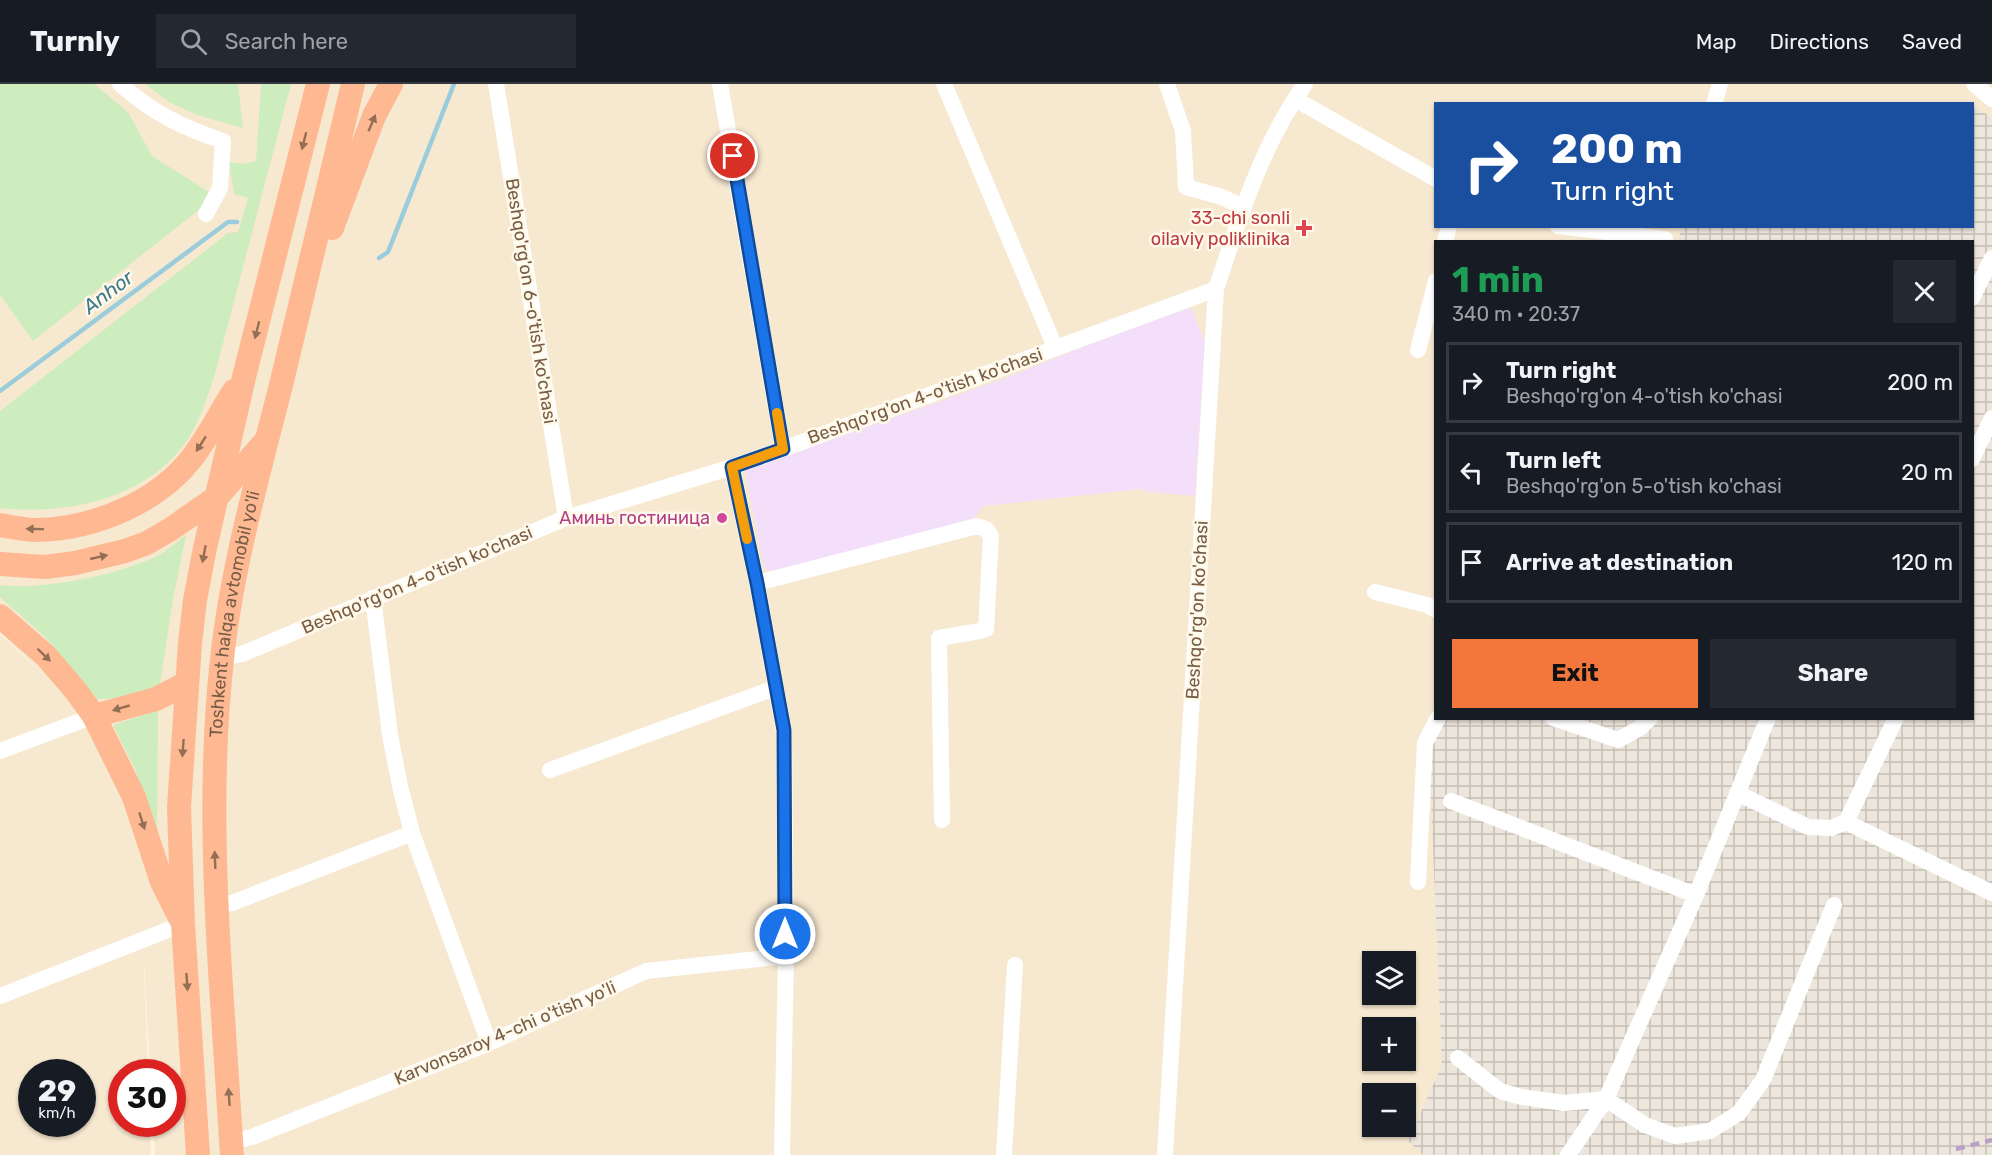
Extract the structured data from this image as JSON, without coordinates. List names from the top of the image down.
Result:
{
  "streets": {
    "highway": ["Toshkent halqa avtomobil yo'li"],
    "street": [
      "Beshqo'rg'on 6-o'tish ko'chasi",
      "Beshqo'rg'on 4-o'tish ko'chasi",
      "Beshqo'rg'on ko'chasi",
      "Karvonsaroy 4-chi o'tish yo'li"
    ]
  },
  "crossings": [
    ["Beshqo'rg'on 6-o'tish ko'chasi", "Beshqo'rg'on 4-o'tish ko'chasi"],
    ["Beshqo'rg'on 4-o'tish ko'chasi", "Beshqo'rg'on ko'chasi"],
    ["Beshqo'rg'on 4-o'tish ko'chasi", "Toshkent halqa avtomobil yo'li"],
    ["Toshkent halqa avtomobil yo'li", "Karvonsaroy 4-chi o'tish yo'li"]
  ],
  "water": ["Anhor"],
  "places": {
    "health": ["33-chi sonli oilaviy poliklinika"],
    "other": ["Аминь гостиница"]
  },
  "page": {
    "header": "Turnly",
    "search": "Search here",
    "nav": ["Map", "Directions", "Saved"],
    "turn": ["200 m", "Turn right"],
    "heading": ["1 min", "340 m · 20:37"],
    "list": [
      {
        "name": "Turn right",
        "note": "Beshqo'rg'on 4-o'tish ko'chasi",
        "value": "200 m"
      },
      {
        "name": "Turn left",
        "note": "Beshqo'rg'on 5-o'tish ko'chasi",
        "value": "20 m"
      },
      {
        "name": "Arrive at destination",
        "value": "120 m"
      }
    ],
    "buttons": ["Exit", "Share"],
    "map_buttons": ["+", "−"],
    "speed": "29 km/h",
    "limit": "30"
  }
}
